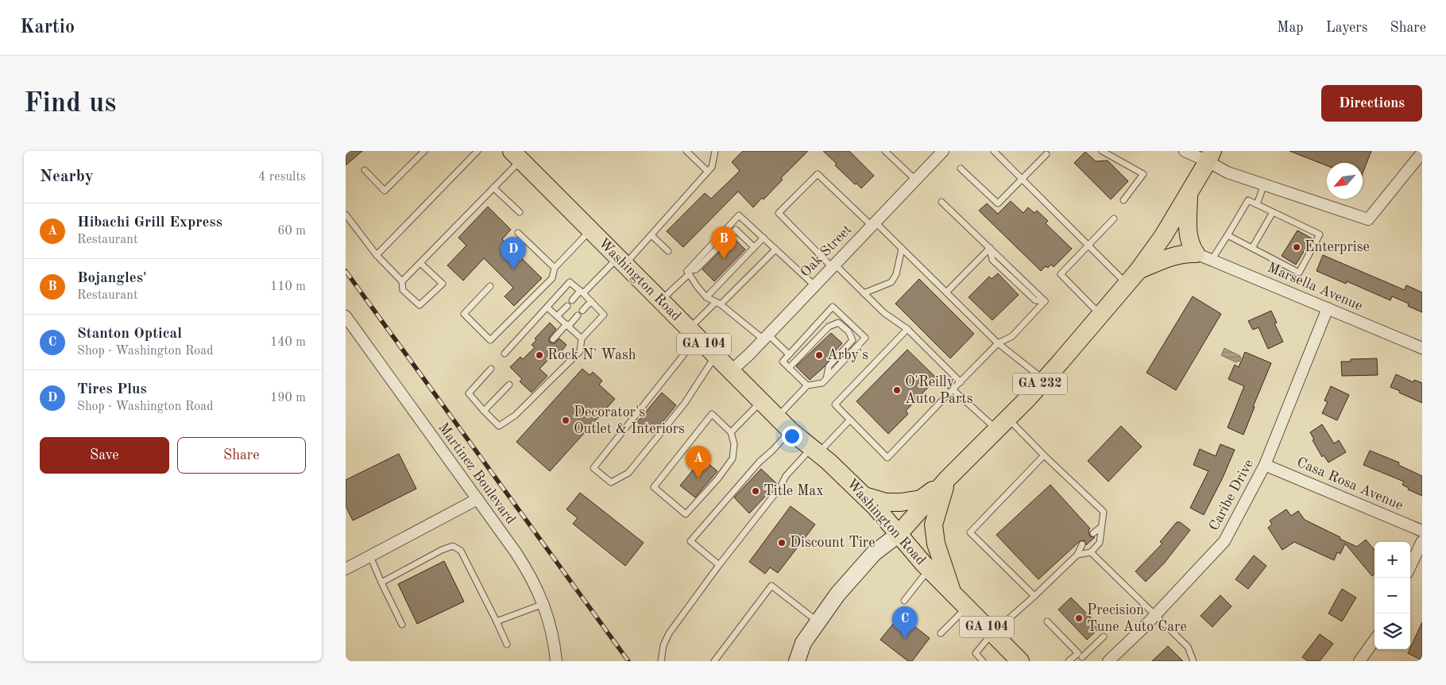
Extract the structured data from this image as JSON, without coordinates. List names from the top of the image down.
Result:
{
  "streets": {
    "main road": ["Washington Road", "GA 104", "GA 232"],
    "street": [
      "Oak Street",
      "Marsella Avenue",
      "Martinez Boulevard",
      "Casa Rosa Avenue",
      "Caribe Drive"
    ]
  },
  "crossings": [
    ["Oak Street", "Washington Road"],
    ["Washington Road", "GA 232"],
    ["Marsella Avenue", "Caribe Drive"],
    ["Casa Rosa Avenue", "Caribe Drive"]
  ],
  "places": [
    "Enterprise",
    "Rock N' Wash",
    "Arby's",
    "O'Reilly Auto Parts",
    "Decorator's Outlet & Interiors",
    "Title Max",
    "Discount Tire",
    "Precision Tune Auto Care"
  ],
  "north": "bottom left",
  "page": {
    "header": "Kartio",
    "nav": ["Map", "Layers", "Share"],
    "buttons": [
      "Directions",
      ["Save", "Share"]
    ],
    "title": "Find us",
    "heading": ["Nearby", "4 results"],
    "list": [
      {
        "mark": "A",
        "name": "Hibachi Grill Express",
        "note": "Restaurant",
        "value": "60 m"
      },
      {
        "mark": "B",
        "name": "Bojangles'",
        "note": "Restaurant",
        "value": "110 m"
      },
      {
        "mark": "C",
        "name": "Stanton Optical",
        "note": "Shop · Washington Road",
        "value": "140 m"
      },
      {
        "mark": "D",
        "name": "Tires Plus",
        "note": "Shop · Washington Road",
        "value": "190 m"
      }
    ],
    "pins": [
      "B",
      "D",
      "A",
      "C"
    ],
    "map_buttons": ["+", "−"]
  }
}
